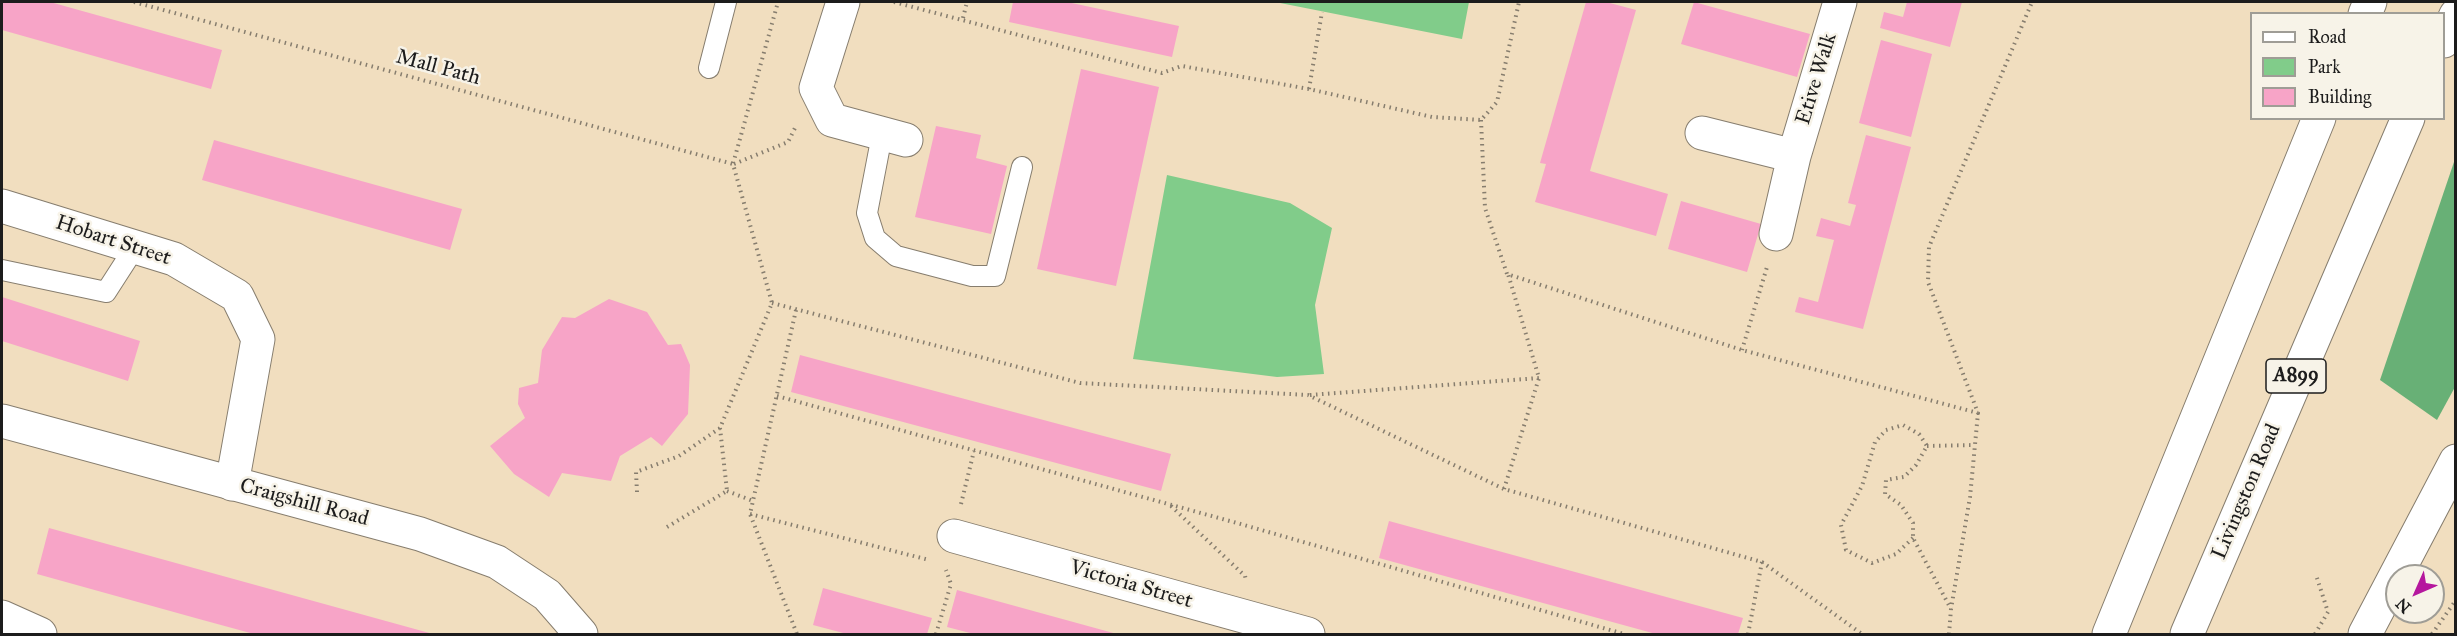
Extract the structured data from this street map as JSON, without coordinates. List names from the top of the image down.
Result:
{
  "streets": {
    "street": [
      "Etive Walk",
      "Hobart Street",
      "A899",
      "Livingston Road",
      "Craigshill Road",
      "Victoria Street"
    ],
    "path": ["Mall Path"]
  },
  "crossings": [
    ["Hobart Street", "Craigshill Road"]
  ],
  "legend": ["Road", "Park", "Building"],
  "north": "bottom left"
}
